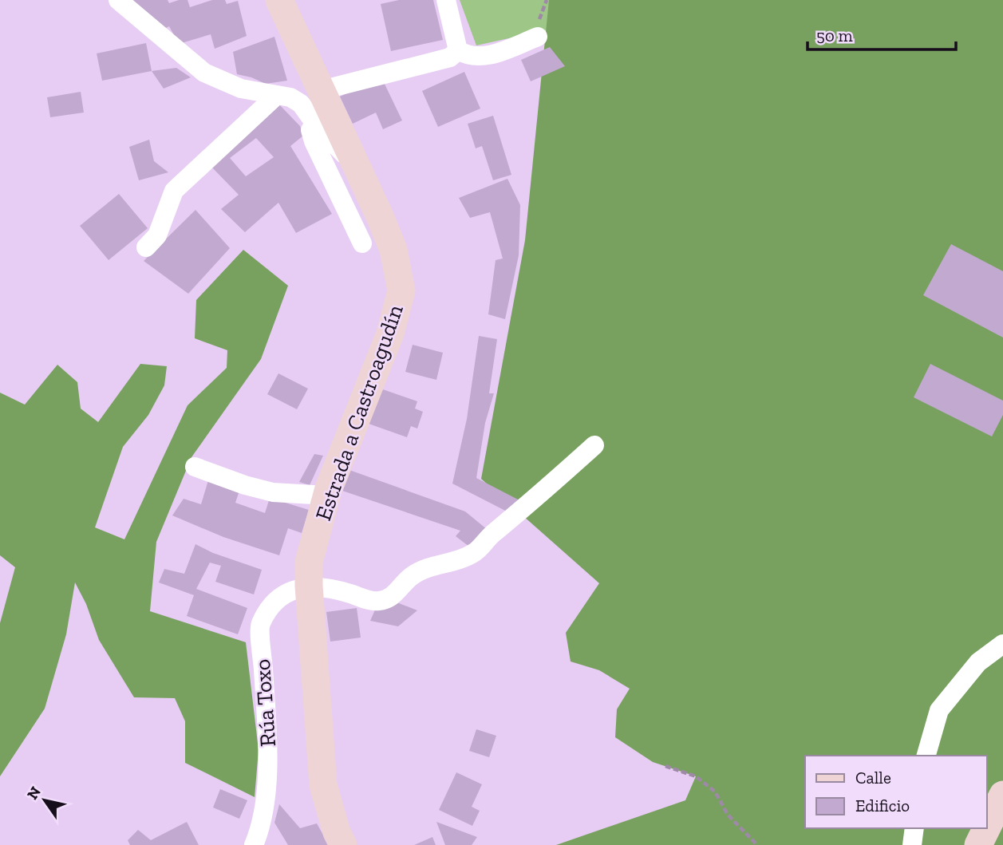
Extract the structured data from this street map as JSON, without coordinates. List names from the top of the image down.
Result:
{
  "streets": {
    "street": ["Estrada a Castroagudín", "Rúa Toxo"]
  },
  "crossings": [
    ["Estrada a Castroagudín", "Rúa Toxo"]
  ],
  "legend": ["Calle", "Edificio"],
  "scale_bar": "50 m",
  "north": "top left"
}
